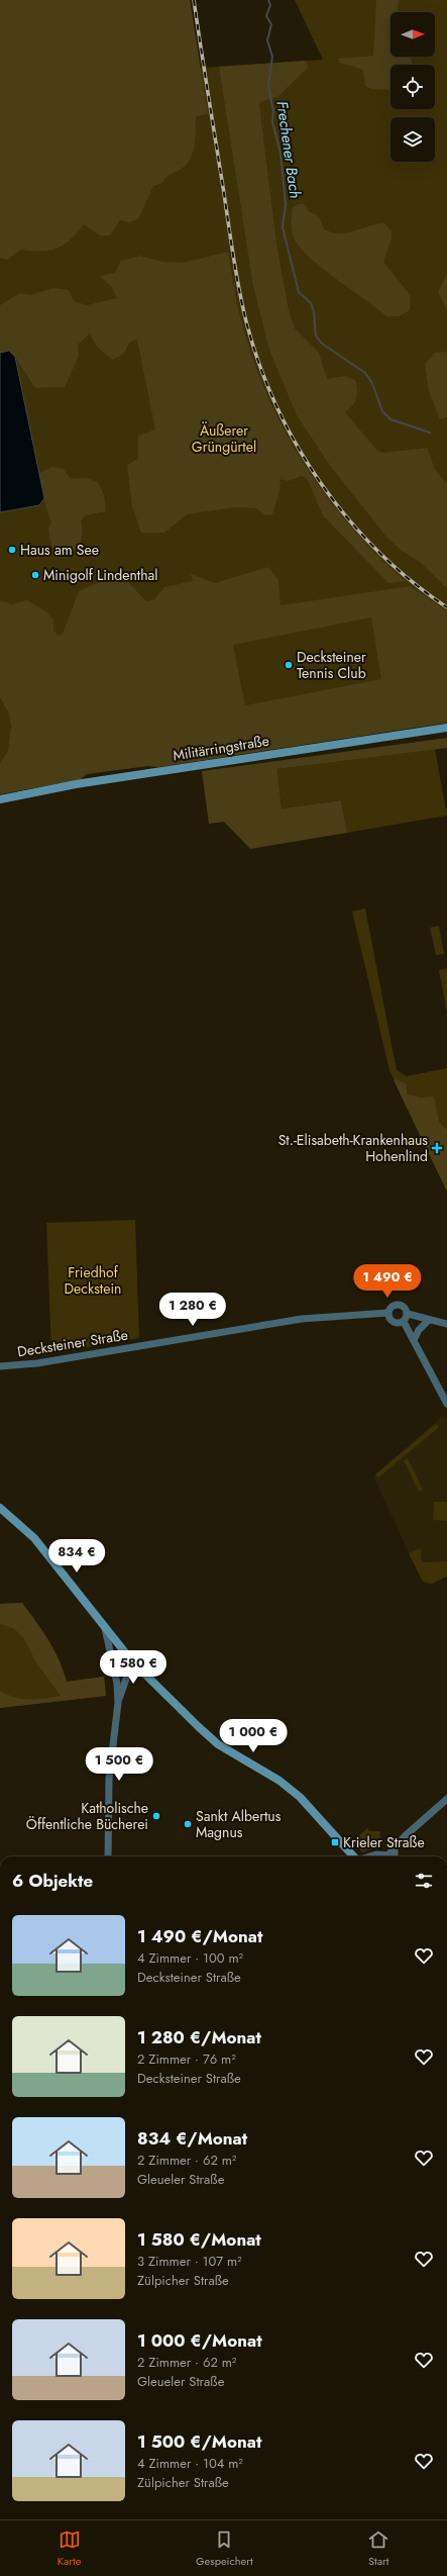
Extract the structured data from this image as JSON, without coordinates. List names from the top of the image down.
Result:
{
  "streets": {
    "main road": ["Militärringstraße"],
    "street": ["Decksteiner Straße"]
  },
  "water": ["Frechener Bach"],
  "parks": ["Äußerer Grüngürtel", "Friedhof Deckstein"],
  "places": {
    "other": [
      "Haus am See",
      "Minigolf Lindenthal",
      "Decksteiner Tennis Club",
      "Katholische Öffentliche Bücherei",
      "Sankt Albertus Magnus"
    ],
    "health": ["St.-Elisabeth-Krankenhaus Hohenlind"],
    "transit": ["Krieler Straße"]
  },
  "north": "right",
  "page": {
    "price": [
      "1 490 €",
      "1 280 €",
      "834 €",
      "1 580 €",
      "1 000 €",
      "1 500 €"
    ],
    "heading": "6 Objekte",
    "list": [
      {
        "name": "1 490 €/Monat",
        "note": "4 Zimmer · 100 m² · Decksteiner Straße"
      },
      {
        "name": "1 280 €/Monat",
        "note": "2 Zimmer · 76 m² · Decksteiner Straße"
      },
      {
        "name": "834 €/Monat",
        "note": "2 Zimmer · 62 m² · Gleueler Straße"
      },
      {
        "name": "1 580 €/Monat",
        "note": "3 Zimmer · 107 m² · Zülpicher Straße"
      },
      {
        "name": "1 000 €/Monat",
        "note": "2 Zimmer · 62 m² · Gleueler Straße"
      },
      {
        "name": "1 500 €/Monat",
        "note": "4 Zimmer · 104 m² · Zülpicher Straße"
      }
    ],
    "tabs": ["Karte", "Gespeichert", "Start"]
  }
}
